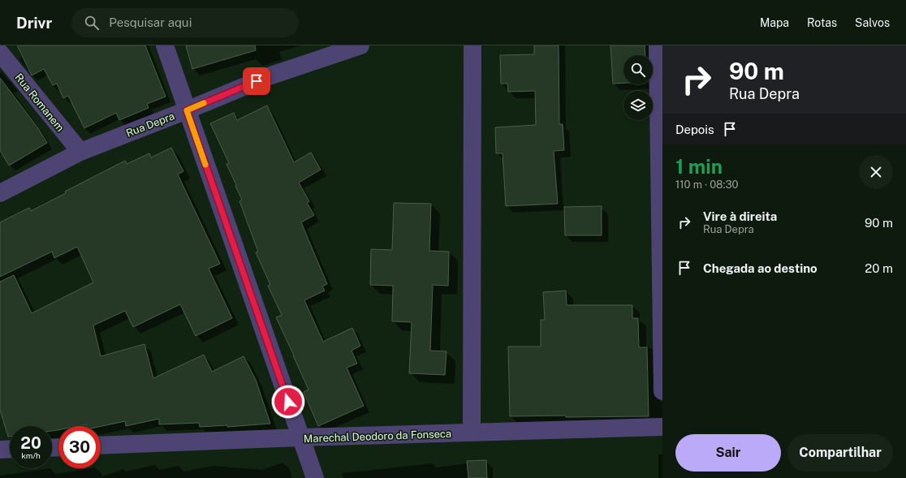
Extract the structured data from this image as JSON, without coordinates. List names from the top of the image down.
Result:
{
  "streets": {
    "street": ["Rua Romanem", "Rua Depra", "Marechal Deodoro da Fonseca"]
  },
  "crossings": [
    ["Rua Romanem", "Rua Depra"]
  ],
  "page": {
    "header": "Drivr",
    "search": "Pesquisar aqui",
    "nav": ["Mapa", "Rotas", "Salvos"],
    "turn": ["90 m", "Rua Depra"],
    "then": "Depois",
    "heading": ["1 min", "110 m · 08:30"],
    "list": [
      {
        "name": "Vire à direita",
        "note": "Rua Depra",
        "value": "90 m"
      },
      {
        "name": "Chegada ao destino",
        "value": "20 m"
      }
    ],
    "speed": "20 km/h",
    "limit": "30",
    "buttons": ["Sair", "Compartilhar"]
  }
}
